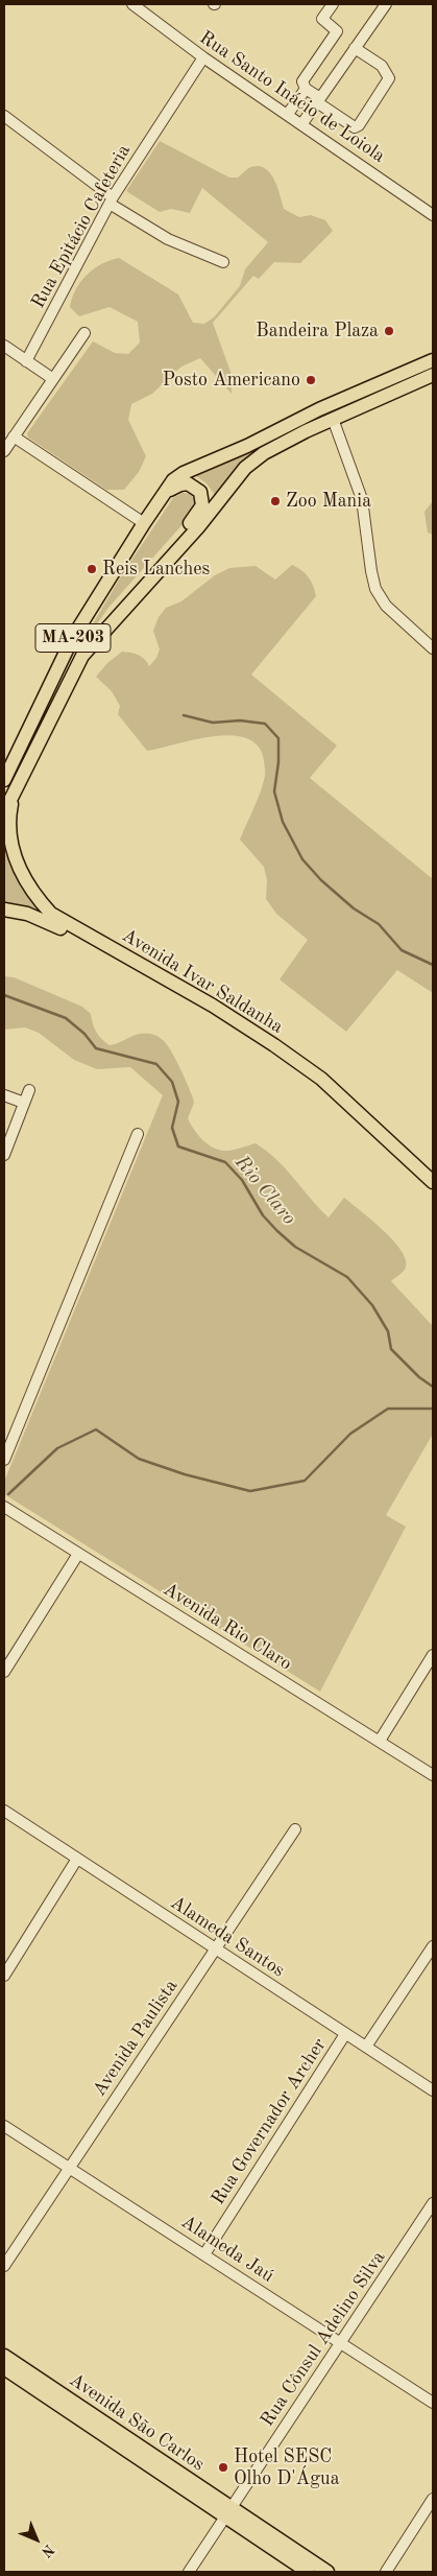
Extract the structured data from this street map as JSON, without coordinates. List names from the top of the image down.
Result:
{
  "streets": {
    "main road": ["MA-203", "Avenida Ivar Saldanha", "Avenida São Carlos"],
    "street": [
      "Rua Santo Inácio de Loiola",
      "Rua Epitácio Cafeteria",
      "Avenida Rio Claro",
      "Alameda Santos",
      "Avenida Paulista",
      "Rua Governador Archer",
      "Alameda Jaú",
      "Rua Cônsul Adelino Silva"
    ]
  },
  "crossings": [
    ["Rua Santo Inácio de Loiola", "Rua Epitácio Cafeteria"],
    ["MA-203", "Avenida Ivar Saldanha"],
    ["Alameda Santos", "Avenida Paulista"],
    ["Alameda Santos", "Rua Governador Archer"],
    ["Avenida Paulista", "Alameda Jaú"],
    ["Rua Governador Archer", "Alameda Jaú"],
    ["Alameda Jaú", "Rua Cônsul Adelino Silva"],
    ["Rua Cônsul Adelino Silva", "Avenida São Carlos"]
  ],
  "water": ["Rio Claro"],
  "places": [
    "Bandeira Plaza",
    "Posto Americano",
    "Zoo Mania",
    "Reis Lanches",
    "Hotel SESC Olho D'Água"
  ],
  "north": "bottom right"
}
